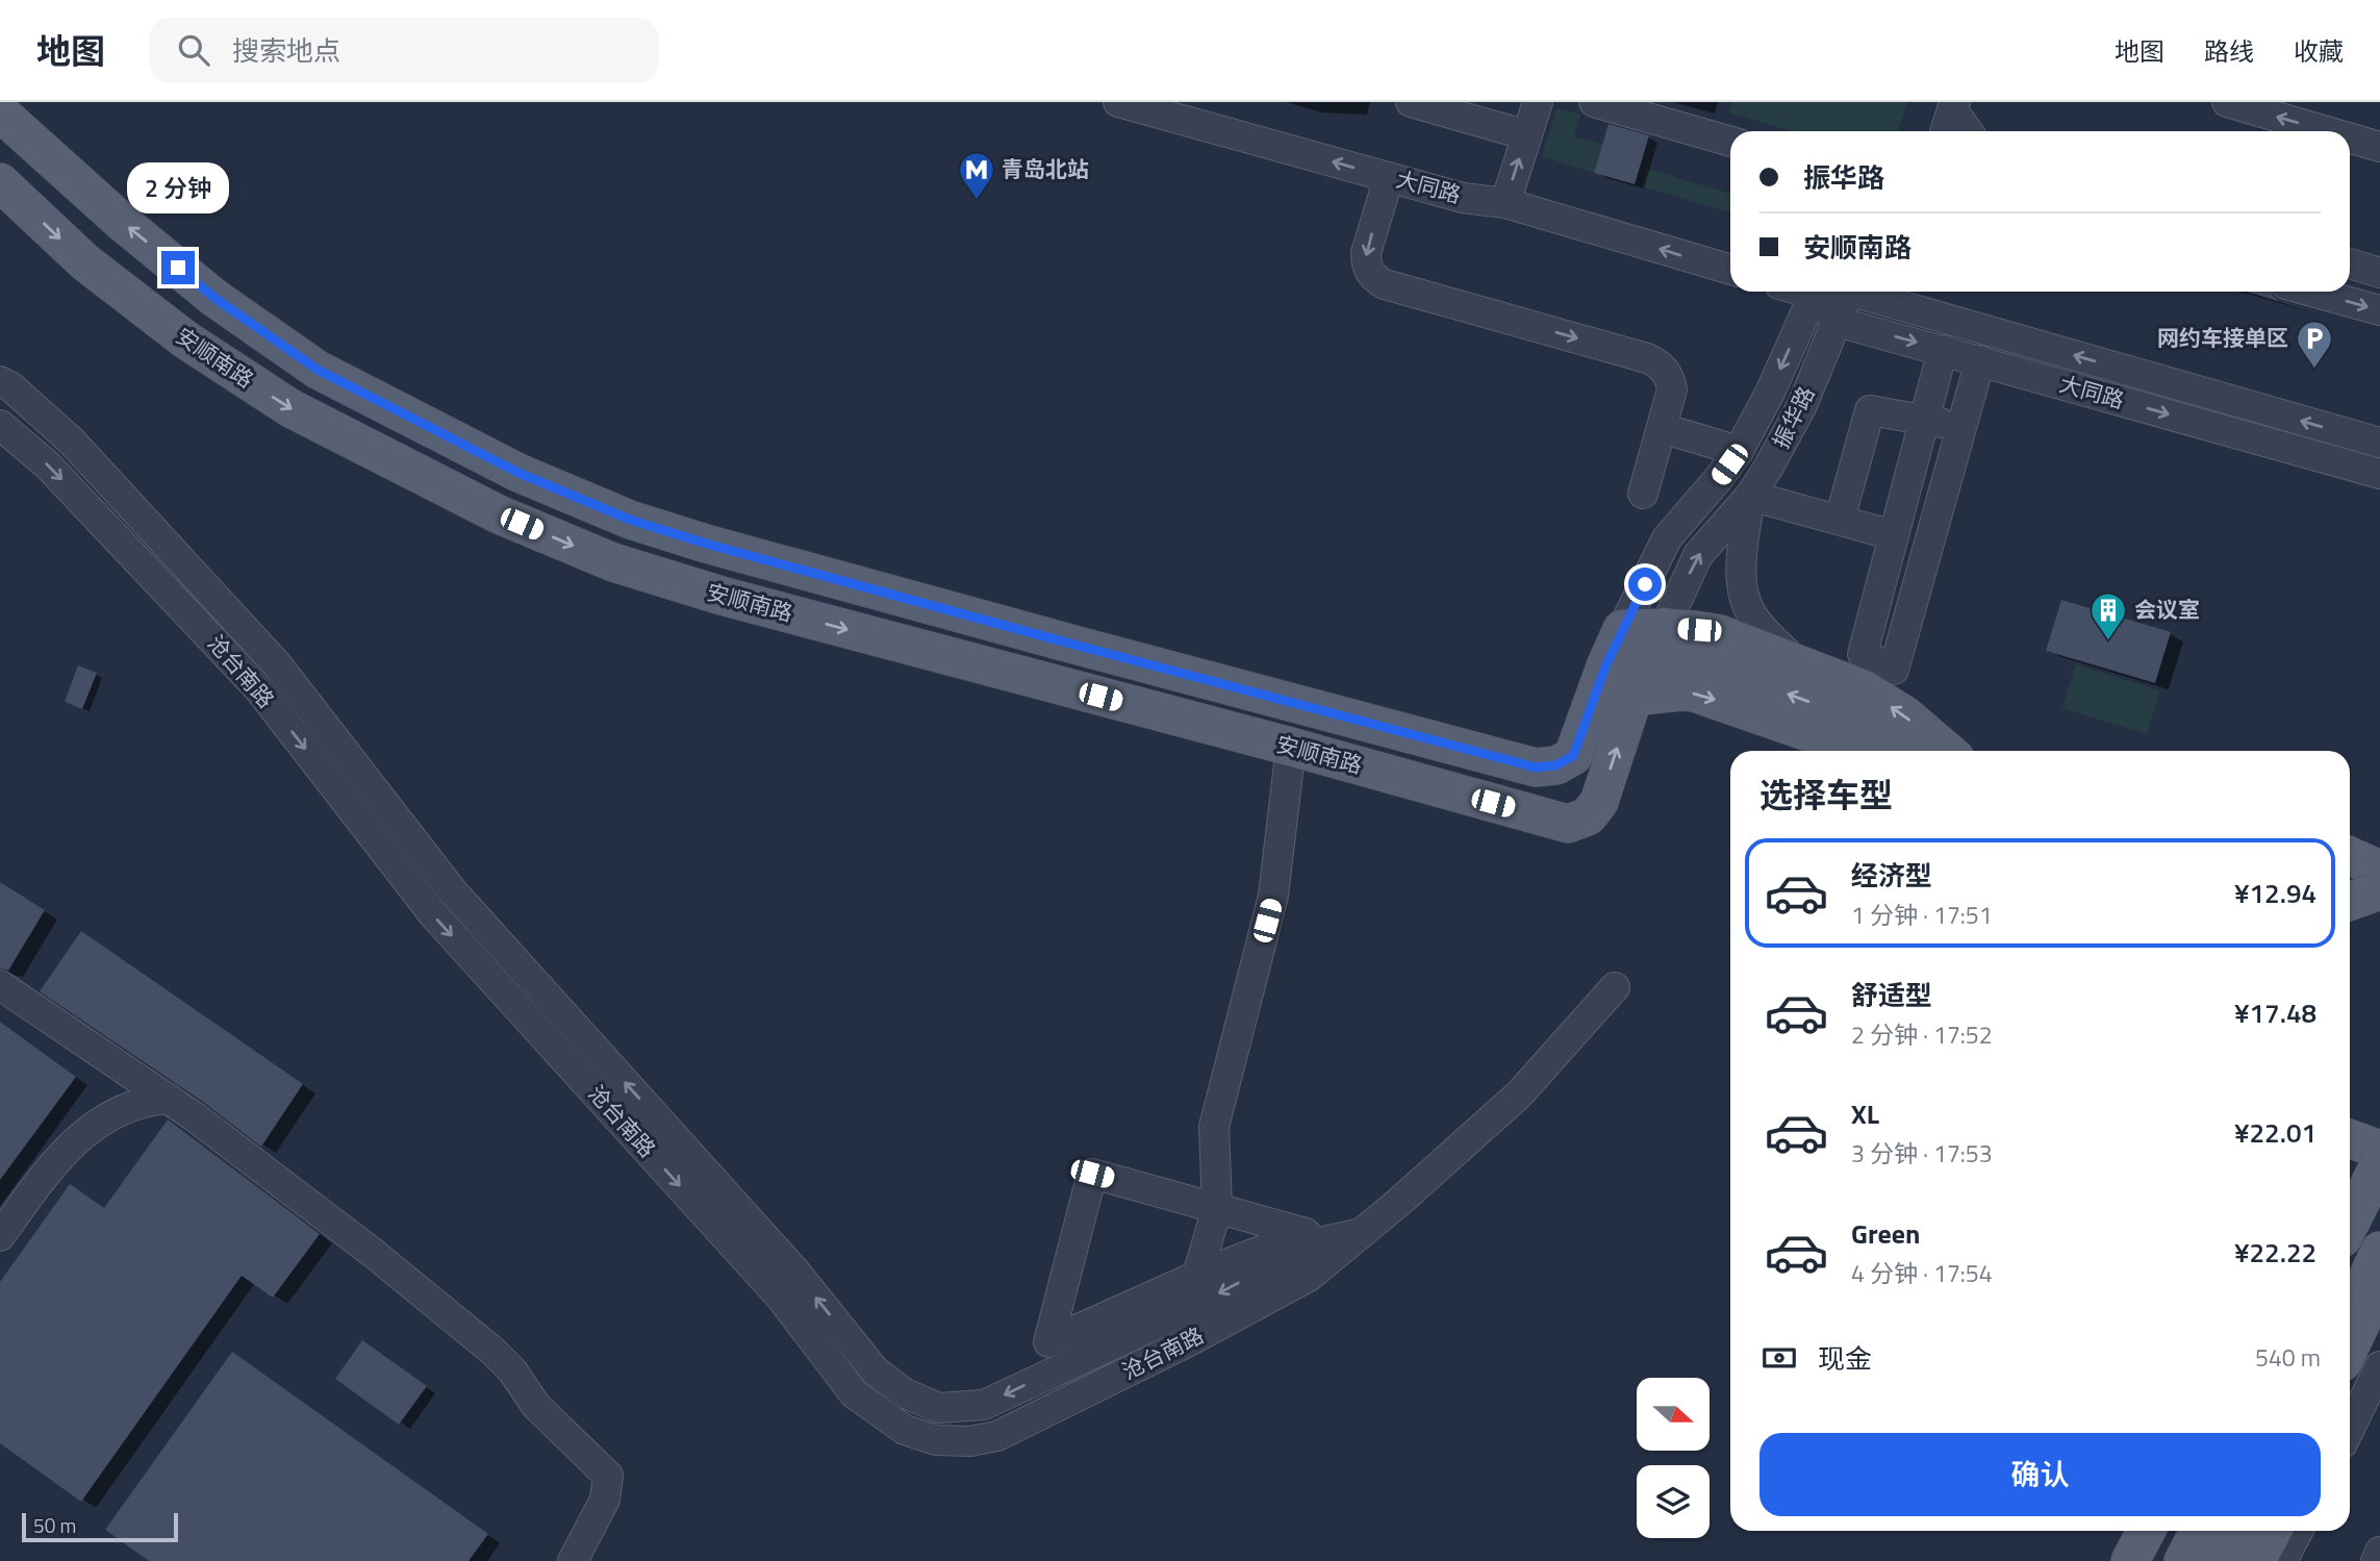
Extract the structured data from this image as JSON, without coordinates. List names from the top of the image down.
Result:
{
  "streets": {
    "main road": ["安顺南路", "振华路"],
    "street": ["大同路", "沧台南路"]
  },
  "crossings": [
    ["大同路", "振华路"],
    ["安顺南路", "振华路"]
  ],
  "places": {
    "metro station": ["青岛北站"],
    "parking": ["网约车接单区"],
    "building": ["会议室"]
  },
  "scale_bar": "50 m",
  "north": "right",
  "page": {
    "header": "地图",
    "search": "搜索地点",
    "nav": ["地图", "路线", "收藏"],
    "banner": ["振华路", "安顺南路"],
    "bubble": "2 分钟",
    "heading": "选择车型",
    "list": [
      {
        "name": "经济型",
        "note": "1 分钟 · 17:51",
        "value": "¥12.94"
      },
      {
        "name": "舒适型",
        "note": "2 分钟 · 17:52",
        "value": "¥17.48"
      },
      {
        "name": "XL",
        "note": "3 分钟 · 17:53",
        "value": "¥22.01"
      },
      {
        "name": "Green",
        "note": "4 分钟 · 17:54",
        "value": "¥22.22"
      }
    ],
    "pay": ["现金", "540 m"],
    "buttons": "确认",
    "scale": "50 m"
  }
}
